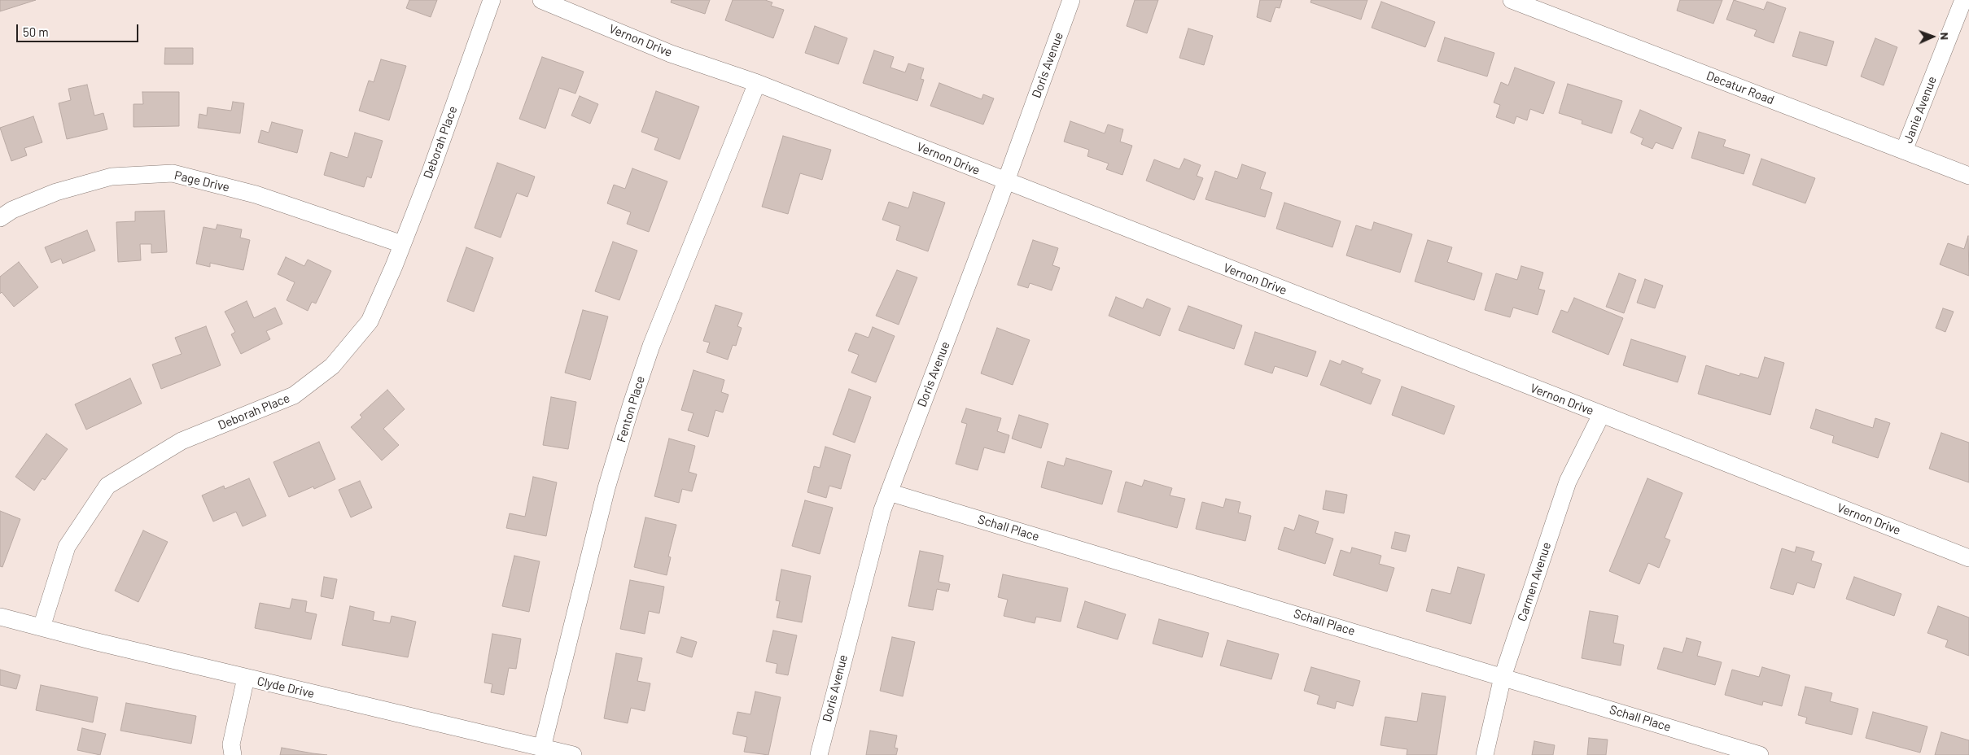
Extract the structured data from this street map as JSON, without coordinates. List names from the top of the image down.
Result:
{
  "streets": {
    "street": [
      "Vernon Drive",
      "Doris Avenue",
      "Decatur Road",
      "Janie Avenue",
      "Deborah Place",
      "Page Drive",
      "Fenton Place",
      "Schall Place",
      "Carmen Avenue",
      "Clyde Drive"
    ]
  },
  "crossings": [
    ["Vernon Drive", "Doris Avenue"],
    ["Vernon Drive", "Fenton Place"],
    ["Vernon Drive", "Carmen Avenue"],
    ["Doris Avenue", "Schall Place"],
    ["Decatur Road", "Janie Avenue"],
    ["Deborah Place", "Page Drive"],
    ["Deborah Place", "Clyde Drive"],
    ["Fenton Place", "Clyde Drive"],
    ["Schall Place", "Carmen Avenue"]
  ],
  "scale_bar": "50 m",
  "north": "right"
}
